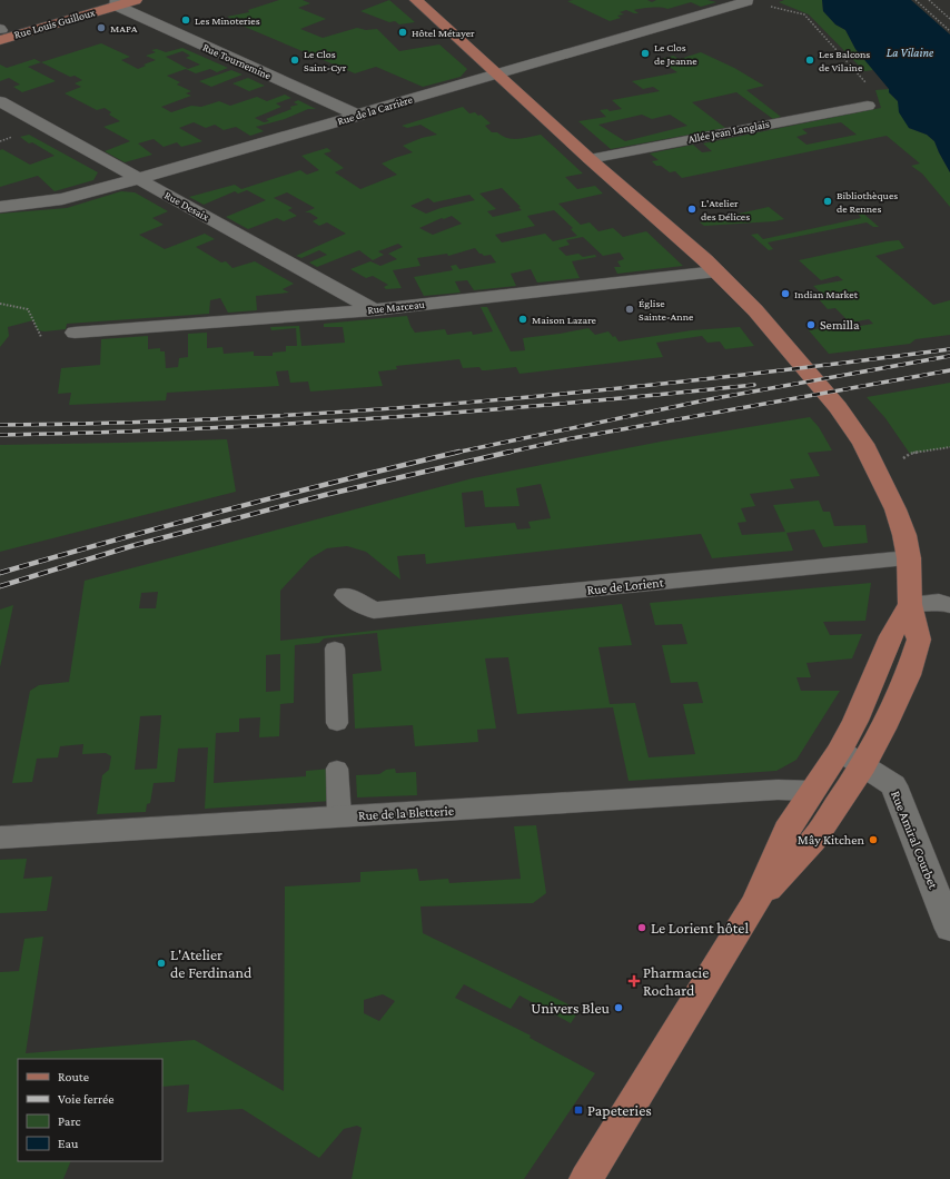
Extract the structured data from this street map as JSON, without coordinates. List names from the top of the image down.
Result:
{
  "streets": {
    "main road": ["Rue Louis Guilloux"],
    "street": [
      "Rue Tournemine",
      "Rue de la Carrière",
      "Allée Jean Langlais",
      "Rue Desaix",
      "Rue Marceau",
      "Rue de Lorient",
      "Rue de la Bletterie",
      "Rue Amiral Courbet"
    ]
  },
  "crossings": [
    ["Rue Louis Guilloux", "Rue Tournemine"],
    ["Rue Tournemine", "Rue de la Carrière"],
    ["Rue de la Carrière", "Rue Desaix"],
    ["Rue Desaix", "Rue Marceau"]
  ],
  "water": ["La Vilaine"],
  "places": {
    "other": [
      "Les Minoteries",
      "MAPA",
      "Hôtel Métayer",
      "Le Clos de Jeanne",
      "Le Clos Saint-Cyr",
      "Les Balcons de Vilaine",
      "Bibliothèques de Rennes",
      "L'Atelier des Délices",
      "Indian Market",
      "Église Sainte-Anne",
      "Maison Lazare",
      "Semilla",
      "Mây Kitchen",
      "Le Lorient hôtel",
      "L'Atelier de Ferdinand",
      "Univers Bleu"
    ],
    "health": ["Pharmacie Rochard"],
    "transit": ["Papeteries"]
  },
  "legend": [
    "Route",
    "Voie ferrée",
    "Parc",
    "Eau"
  ]
}
